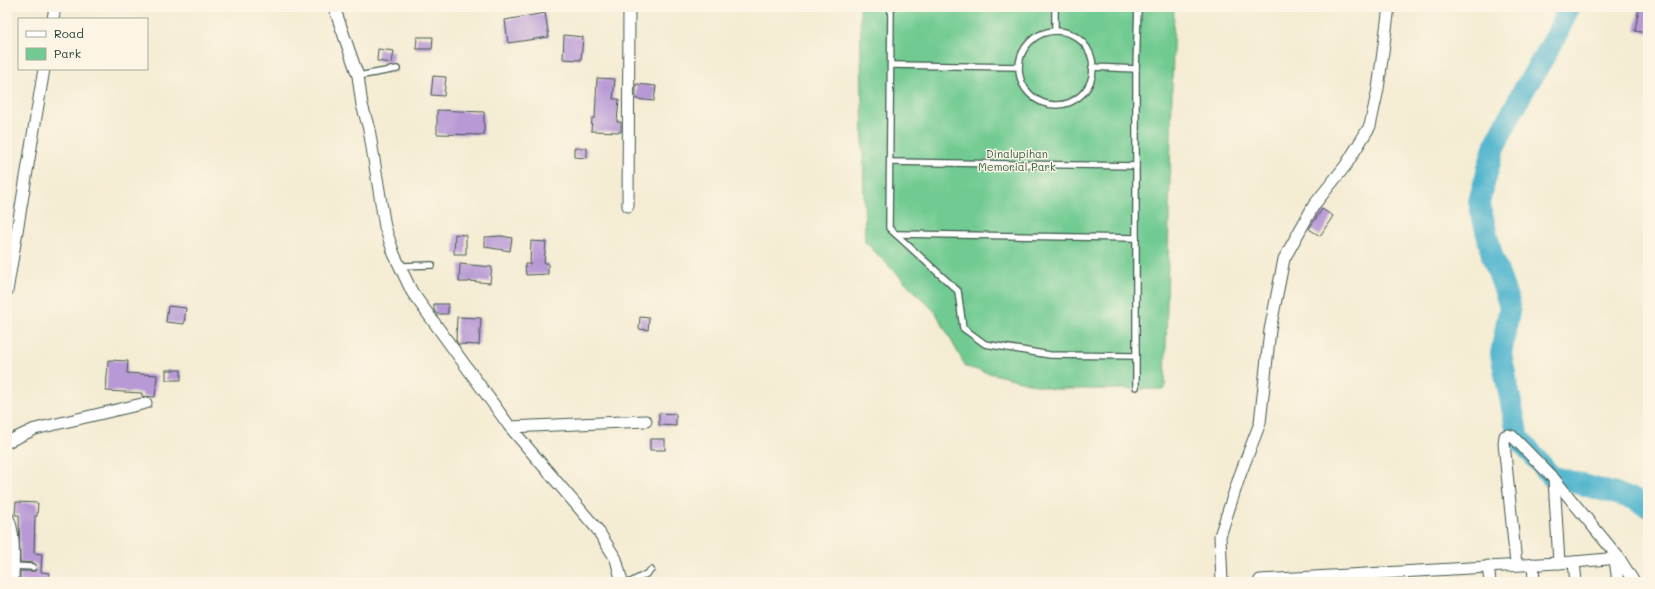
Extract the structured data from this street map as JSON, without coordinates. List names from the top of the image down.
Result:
{
  "parks": ["Dinalupihan Memorial Park"],
  "legend": ["Road", "Park"]
}
